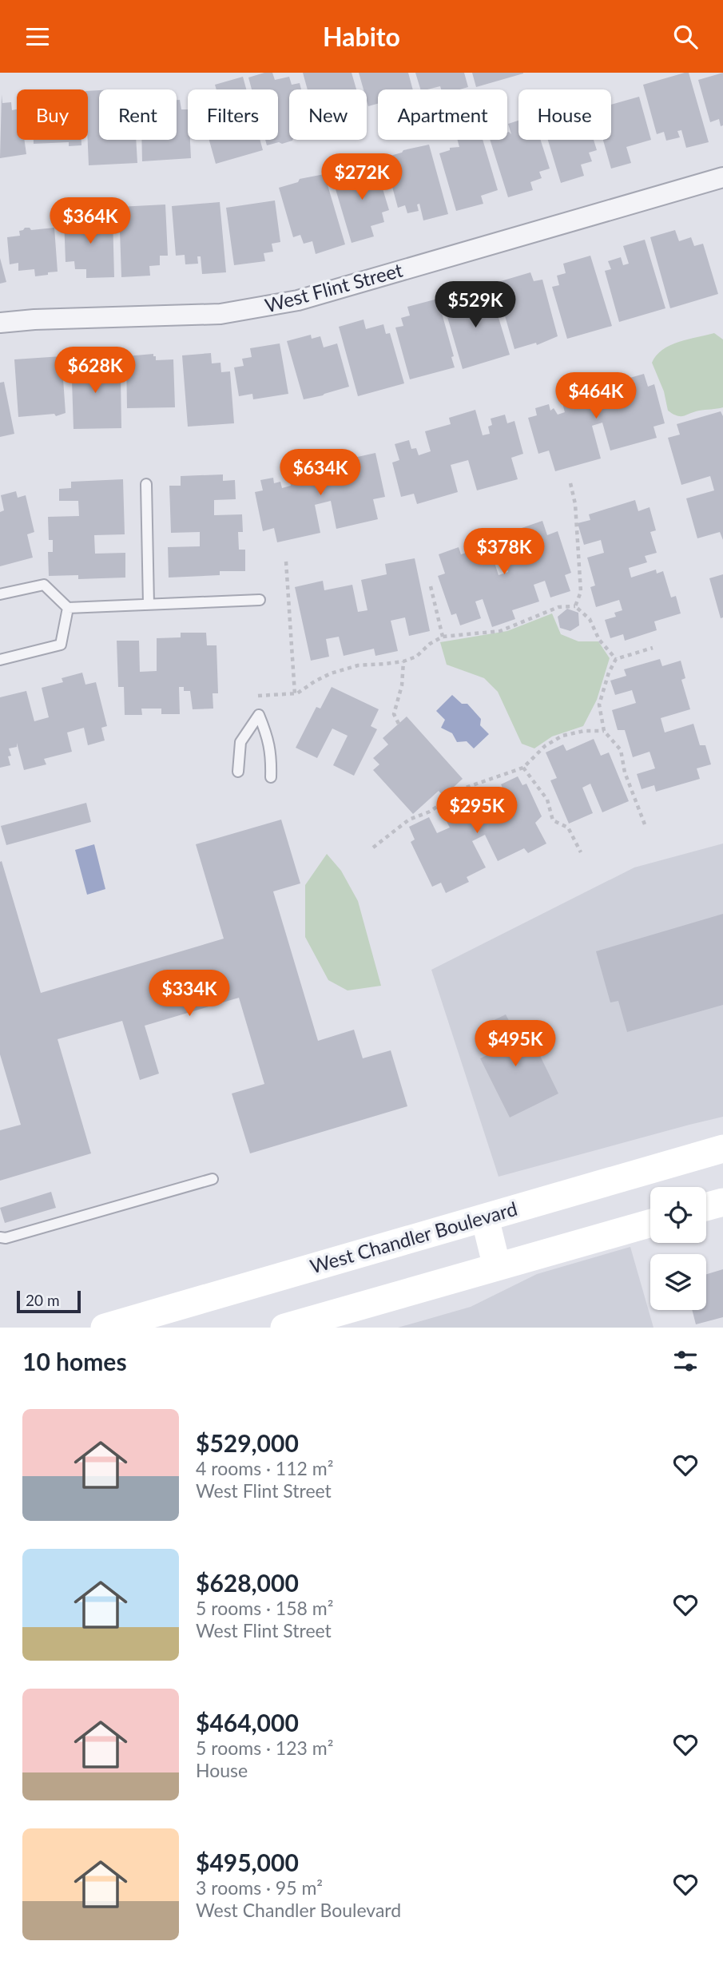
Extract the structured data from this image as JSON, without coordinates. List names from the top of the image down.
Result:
{
  "streets": {
    "main road": ["West Chandler Boulevard"],
    "street": ["West Flint Street"]
  },
  "scale_bar": "20 m",
  "page": {
    "header": "Habito",
    "chip": [
      "Buy",
      "Rent",
      "Filters",
      "New",
      "Apartment",
      "House"
    ],
    "price": [
      "$272K",
      "$364K",
      "$529K",
      "$628K",
      "$464K",
      "$634K",
      "$378K",
      "$295K",
      "$334K",
      "$495K"
    ],
    "scale": "20 m",
    "heading": "10 homes",
    "list": [
      {
        "name": "$529,000",
        "note": "4 rooms · 112 m² · West Flint Street"
      },
      {
        "name": "$628,000",
        "note": "5 rooms · 158 m² · West Flint Street"
      },
      {
        "name": "$464,000",
        "note": "5 rooms · 123 m² · House"
      },
      {
        "name": "$495,000",
        "note": "3 rooms · 95 m² · West Chandler Boulevard"
      }
    ]
  }
}
